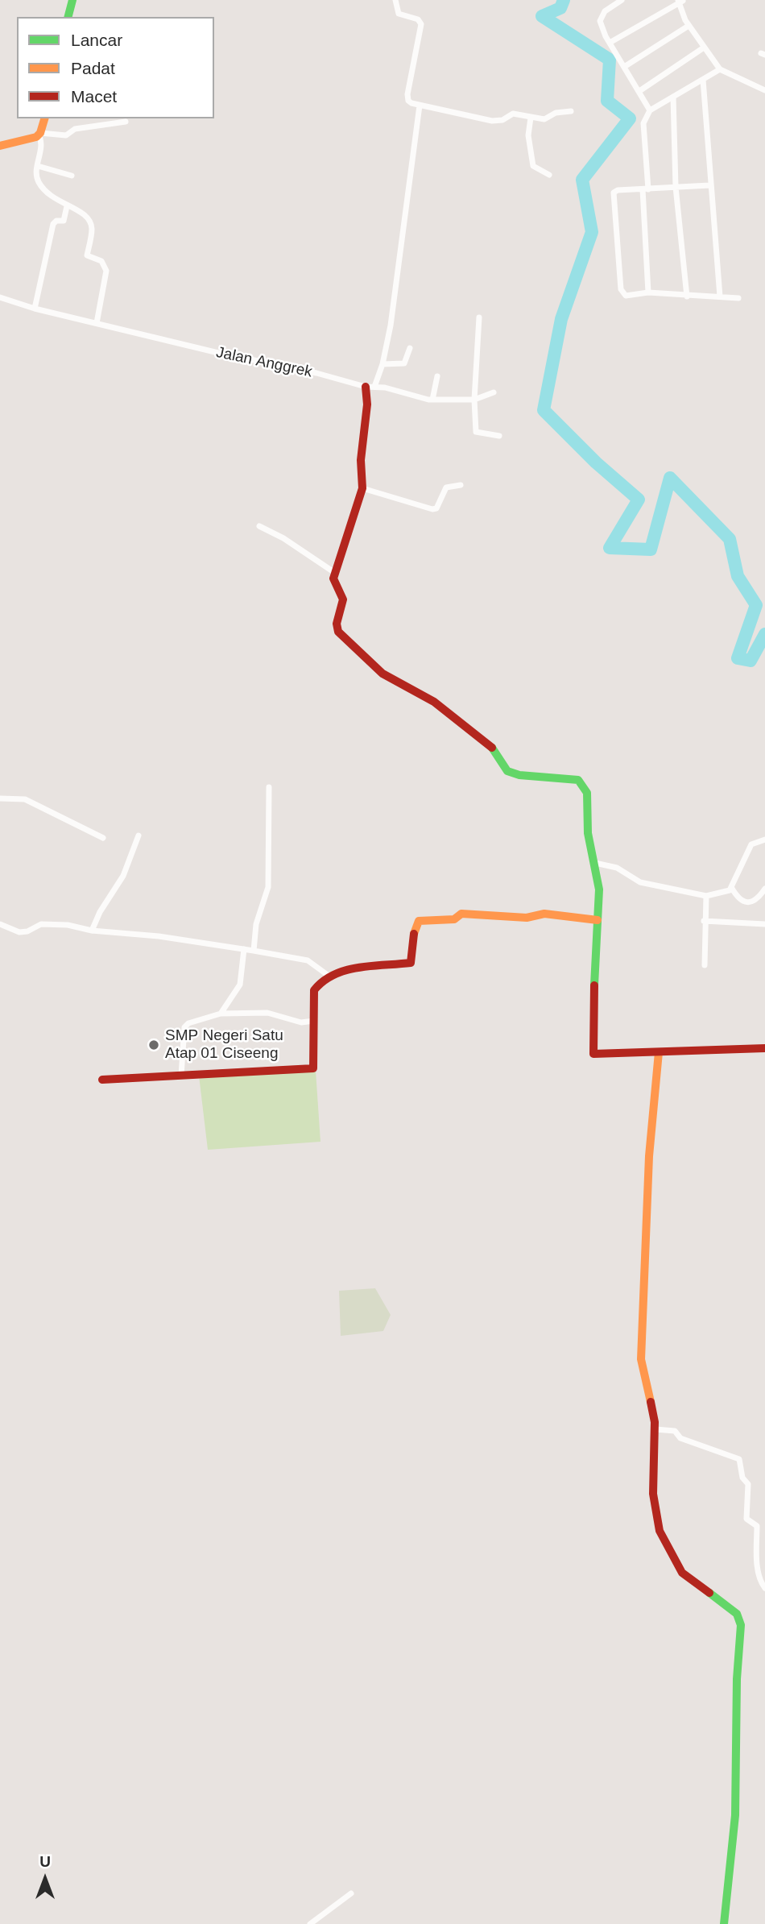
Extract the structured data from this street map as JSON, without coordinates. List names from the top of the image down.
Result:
{
  "streets": {
    "street": ["Jalan Anggrek"]
  },
  "places": ["SMP Negeri Satu Atap 01 Ciseeng"],
  "legend": ["Lancar", "Padat", "Macet"],
  "north": "top"
}
